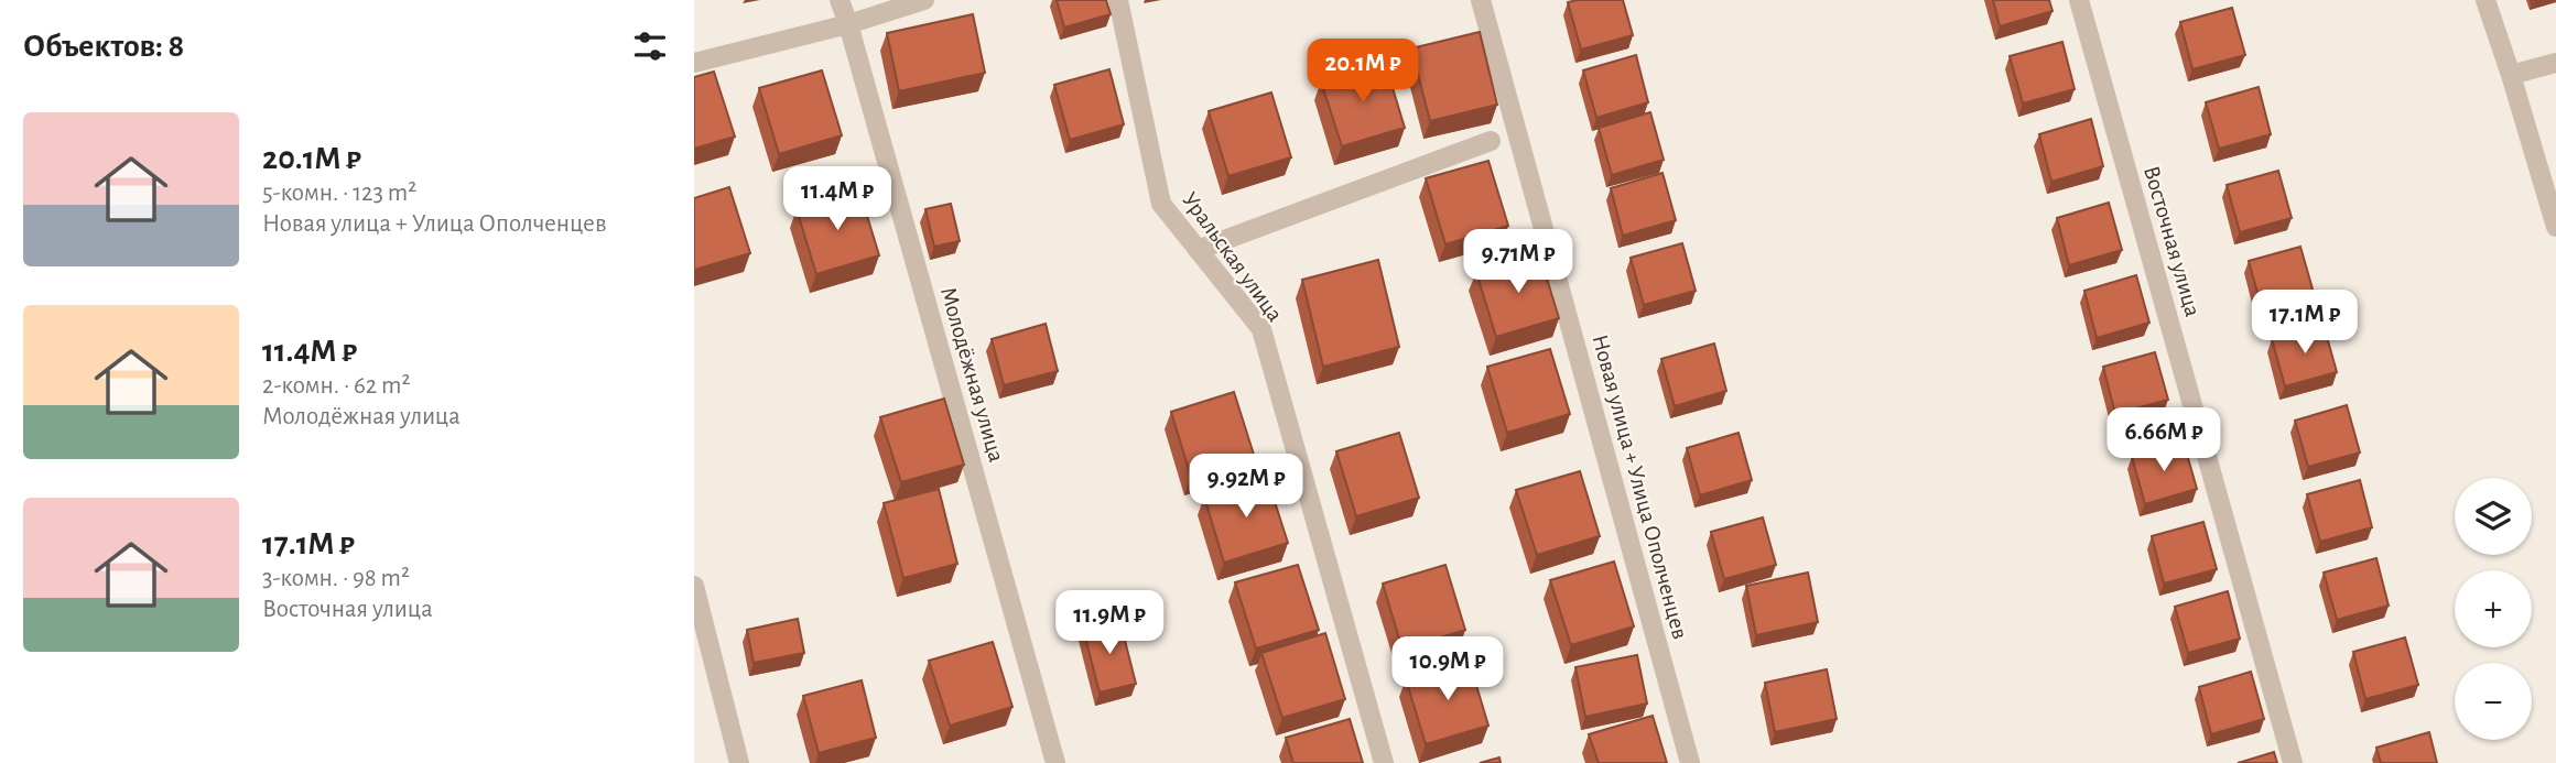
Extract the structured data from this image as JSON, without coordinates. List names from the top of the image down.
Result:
{
  "streets": {
    "street": [
      "Восточная улица",
      "Уральская улица",
      "Молодёжная улица",
      "Новая улица + Улица Ополченцев"
    ]
  },
  "page": {
    "heading": "Объектов: 8",
    "price": [
      "20.1M ₽",
      "11.4M ₽",
      "9.71M ₽",
      "17.1M ₽",
      "6.66M ₽",
      "9.92M ₽",
      "11.9M ₽",
      "10.9M ₽"
    ],
    "list": [
      {
        "name": "20.1M ₽",
        "note": "5-комн. · 123 m² · Новая улица + Улица Ополченцев"
      },
      {
        "name": "11.4M ₽",
        "note": "2-комн. · 62 m² · Молодёжная улица"
      },
      {
        "name": "17.1M ₽",
        "note": "3-комн. · 98 m² · Восточная улица"
      }
    ],
    "map_buttons": ["+", "−"]
  }
}
